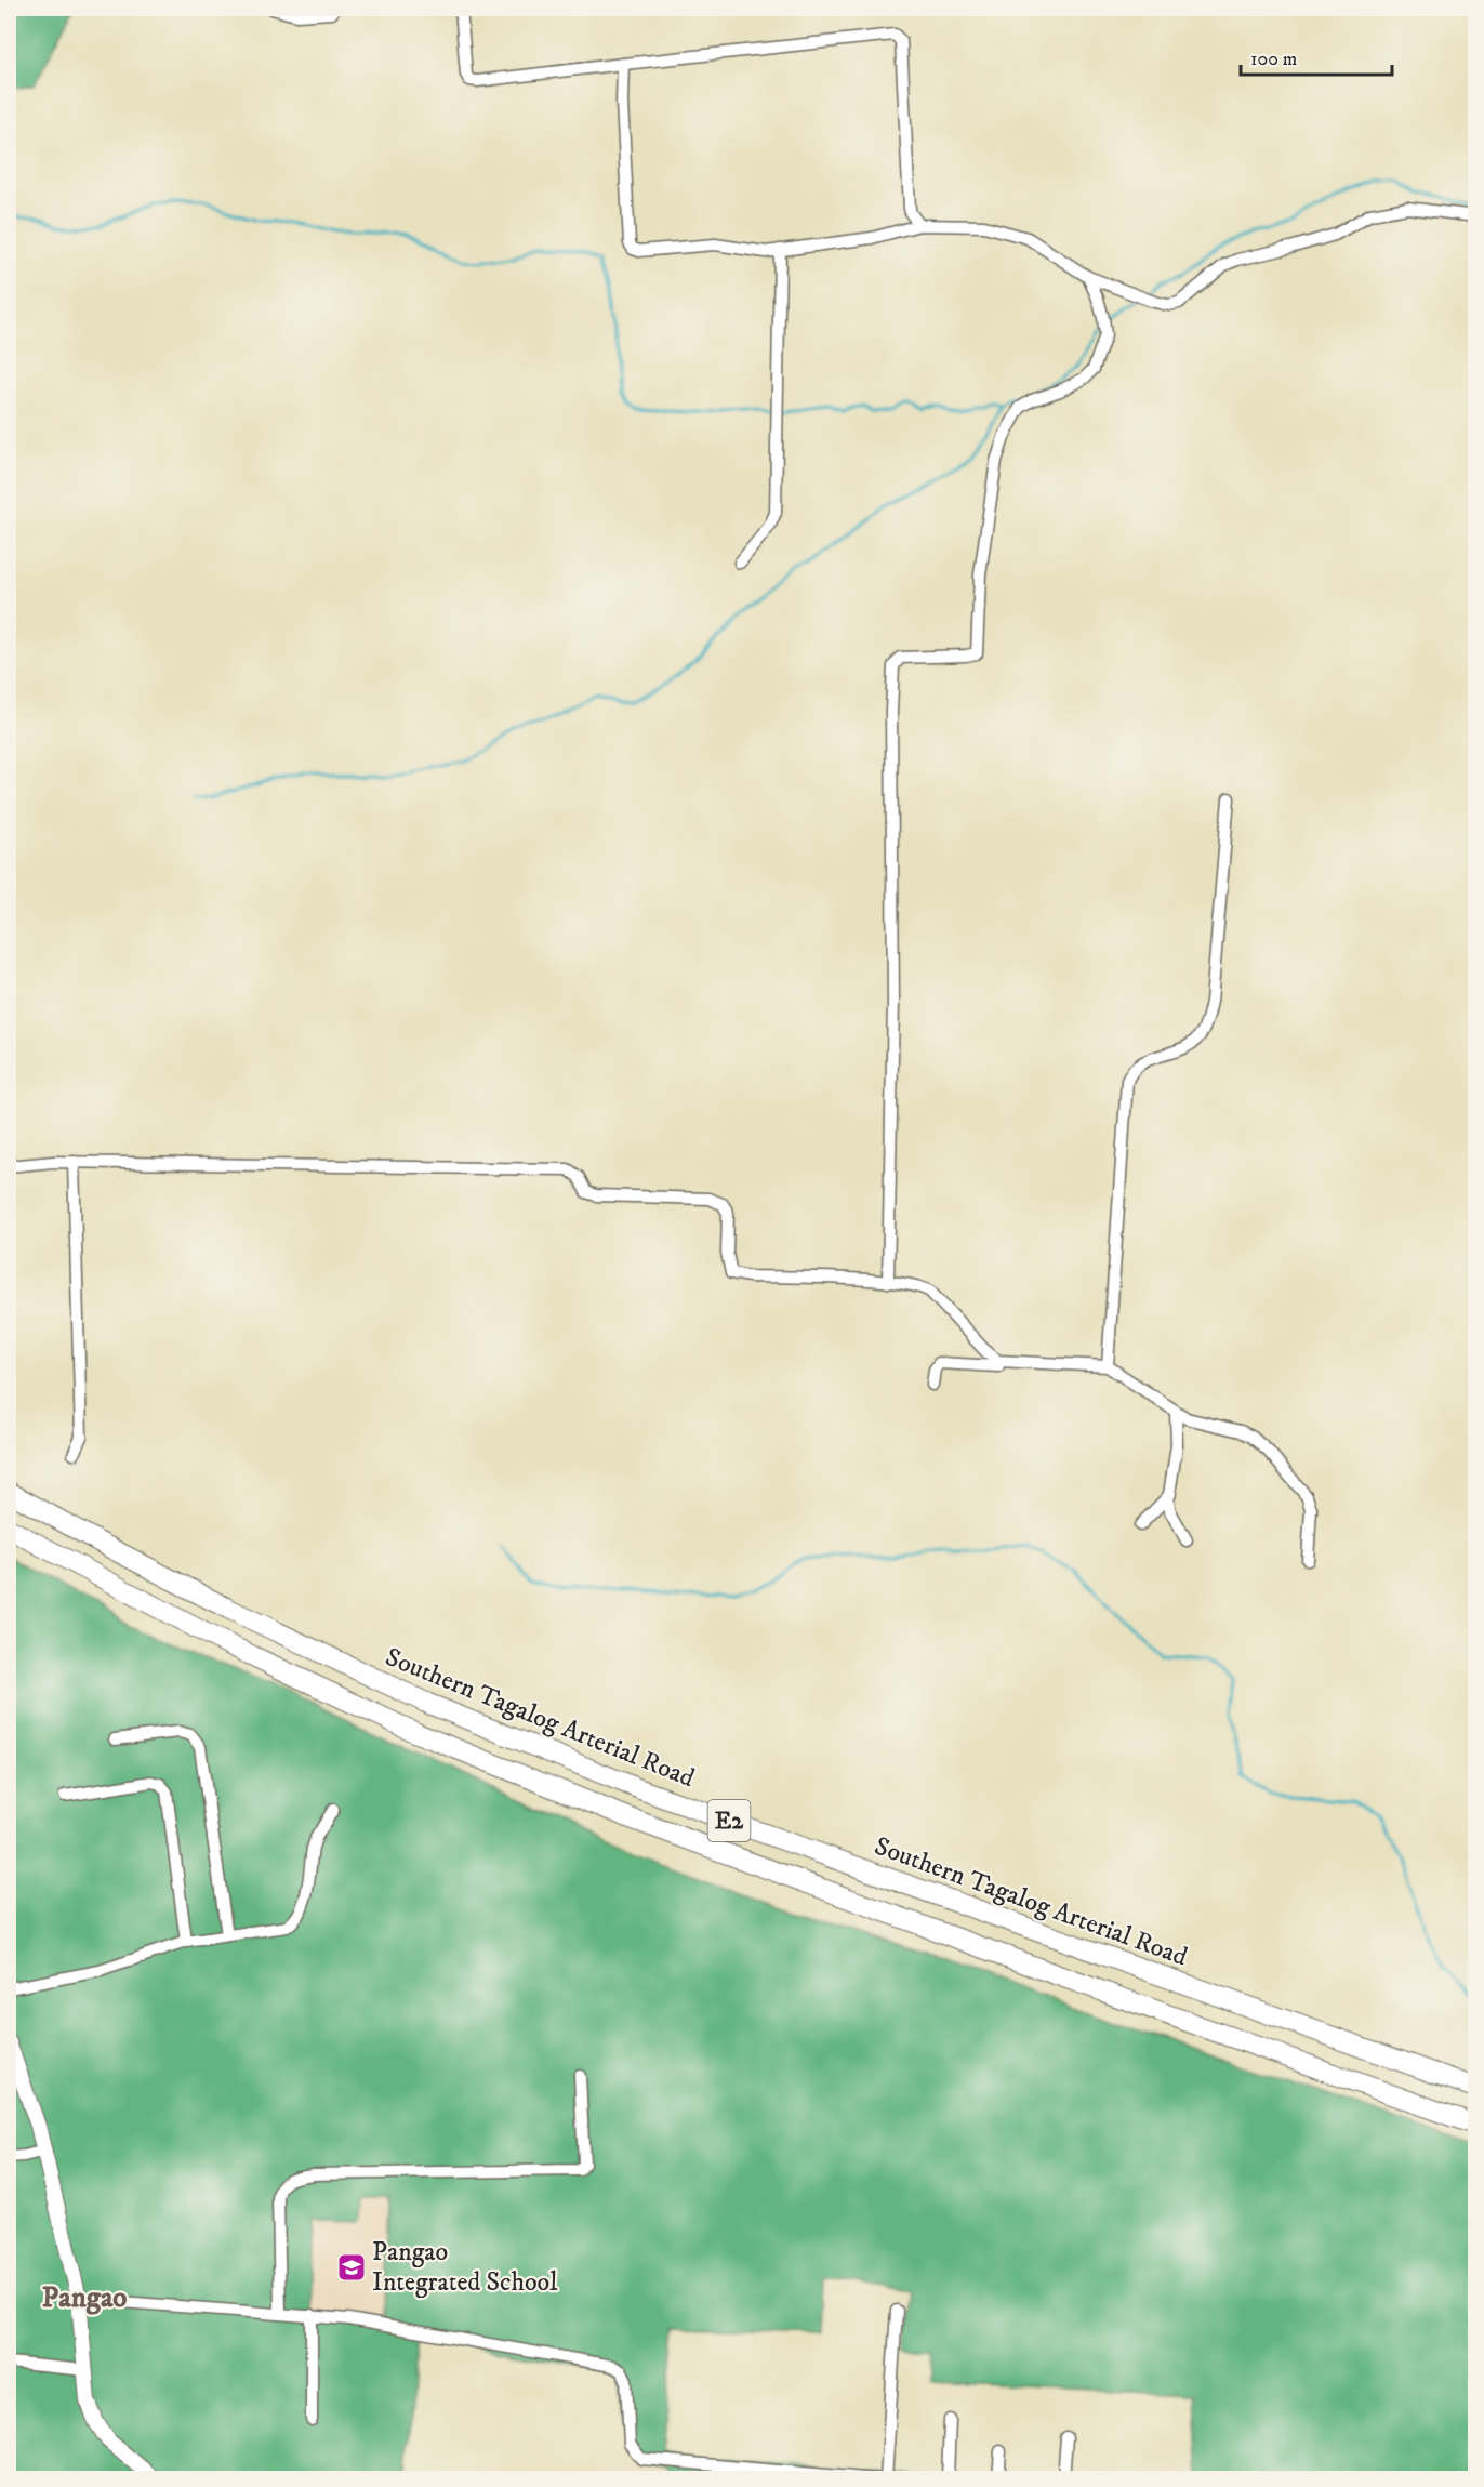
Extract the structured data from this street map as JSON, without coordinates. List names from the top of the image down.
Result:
{
  "streets": {
    "highway": ["Southern Tagalog Arterial Road", "E2"]
  },
  "districts": ["Pangao"],
  "places": {
    "school or university": ["Pangao Integrated School"]
  },
  "scale_bar": "100 m"
}
